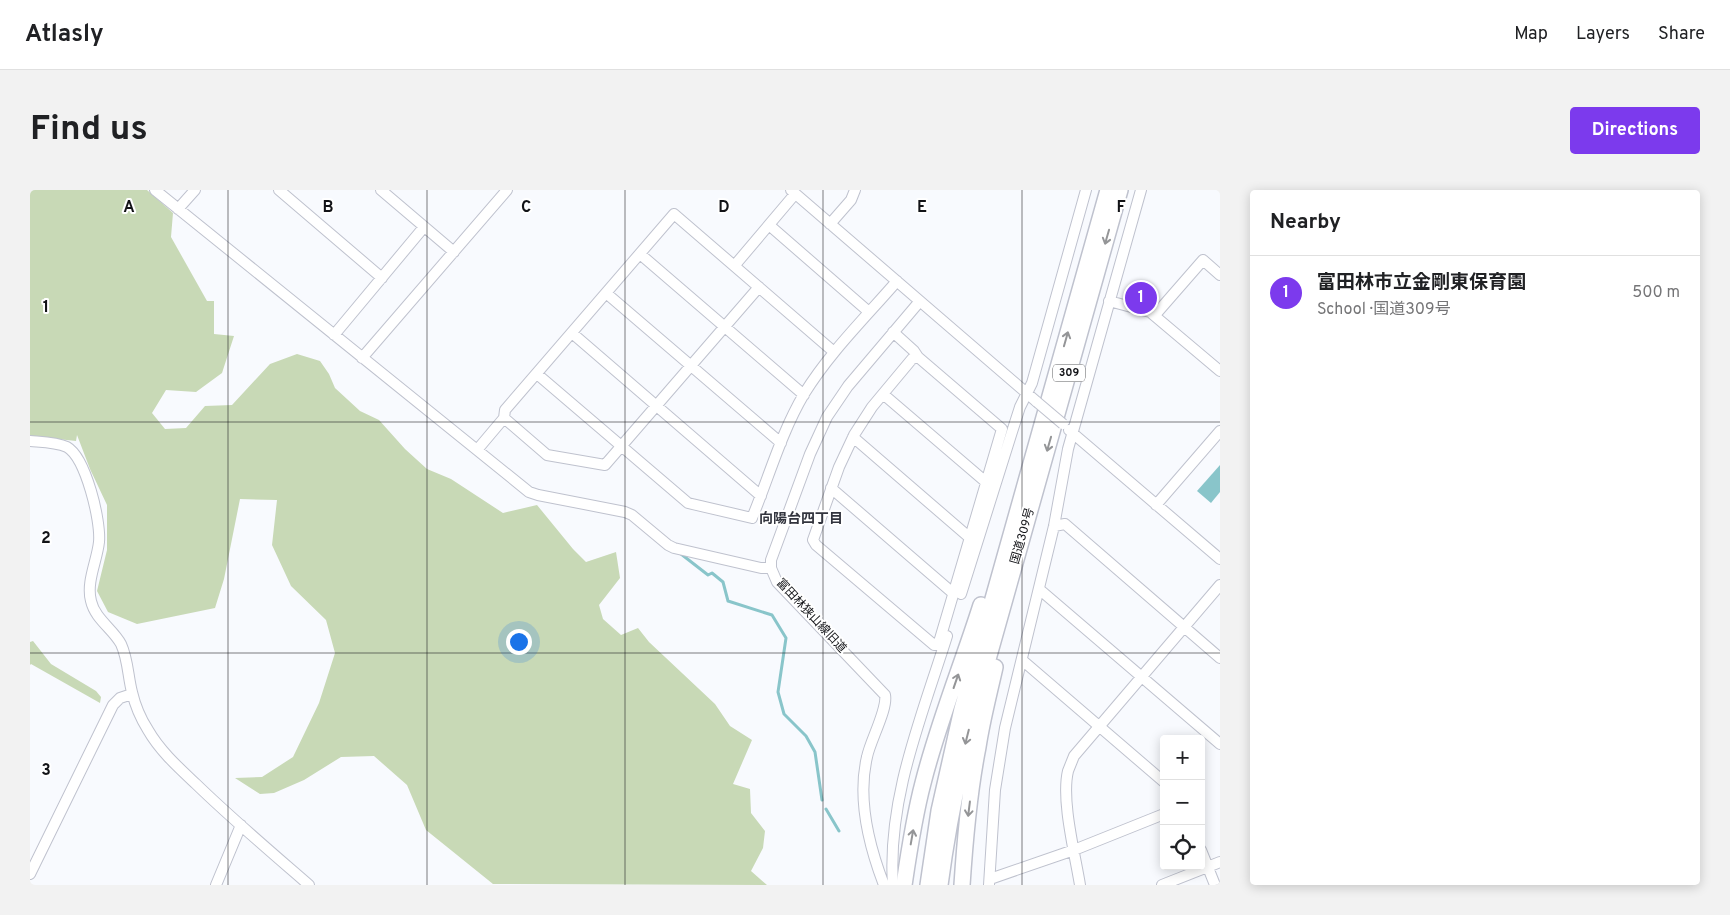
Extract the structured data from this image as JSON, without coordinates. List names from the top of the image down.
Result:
{
  "streets": {
    "highway": ["309", "国道309号"],
    "street": ["富田林狭山線旧道"]
  },
  "crossings": [
    ["309", "国道309号"]
  ],
  "districts": ["向陽台四丁目"],
  "page": {
    "header": "Atlasly",
    "nav": ["Map", "Layers", "Share"],
    "buttons": "Directions",
    "title": "Find us",
    "heading": "Nearby",
    "list": [
      {
        "mark": "1",
        "name": "富田林市立金剛東保育園",
        "note": "School · 国道309号",
        "value": "500 m"
      }
    ],
    "pins": "1",
    "map_buttons": ["+", "−"]
  },
  "grid": {
    "columns": [
      "A",
      "B",
      "C",
      "D",
      "E",
      "F"
    ],
    "rows": ["1", "2", "3"]
  }
}
